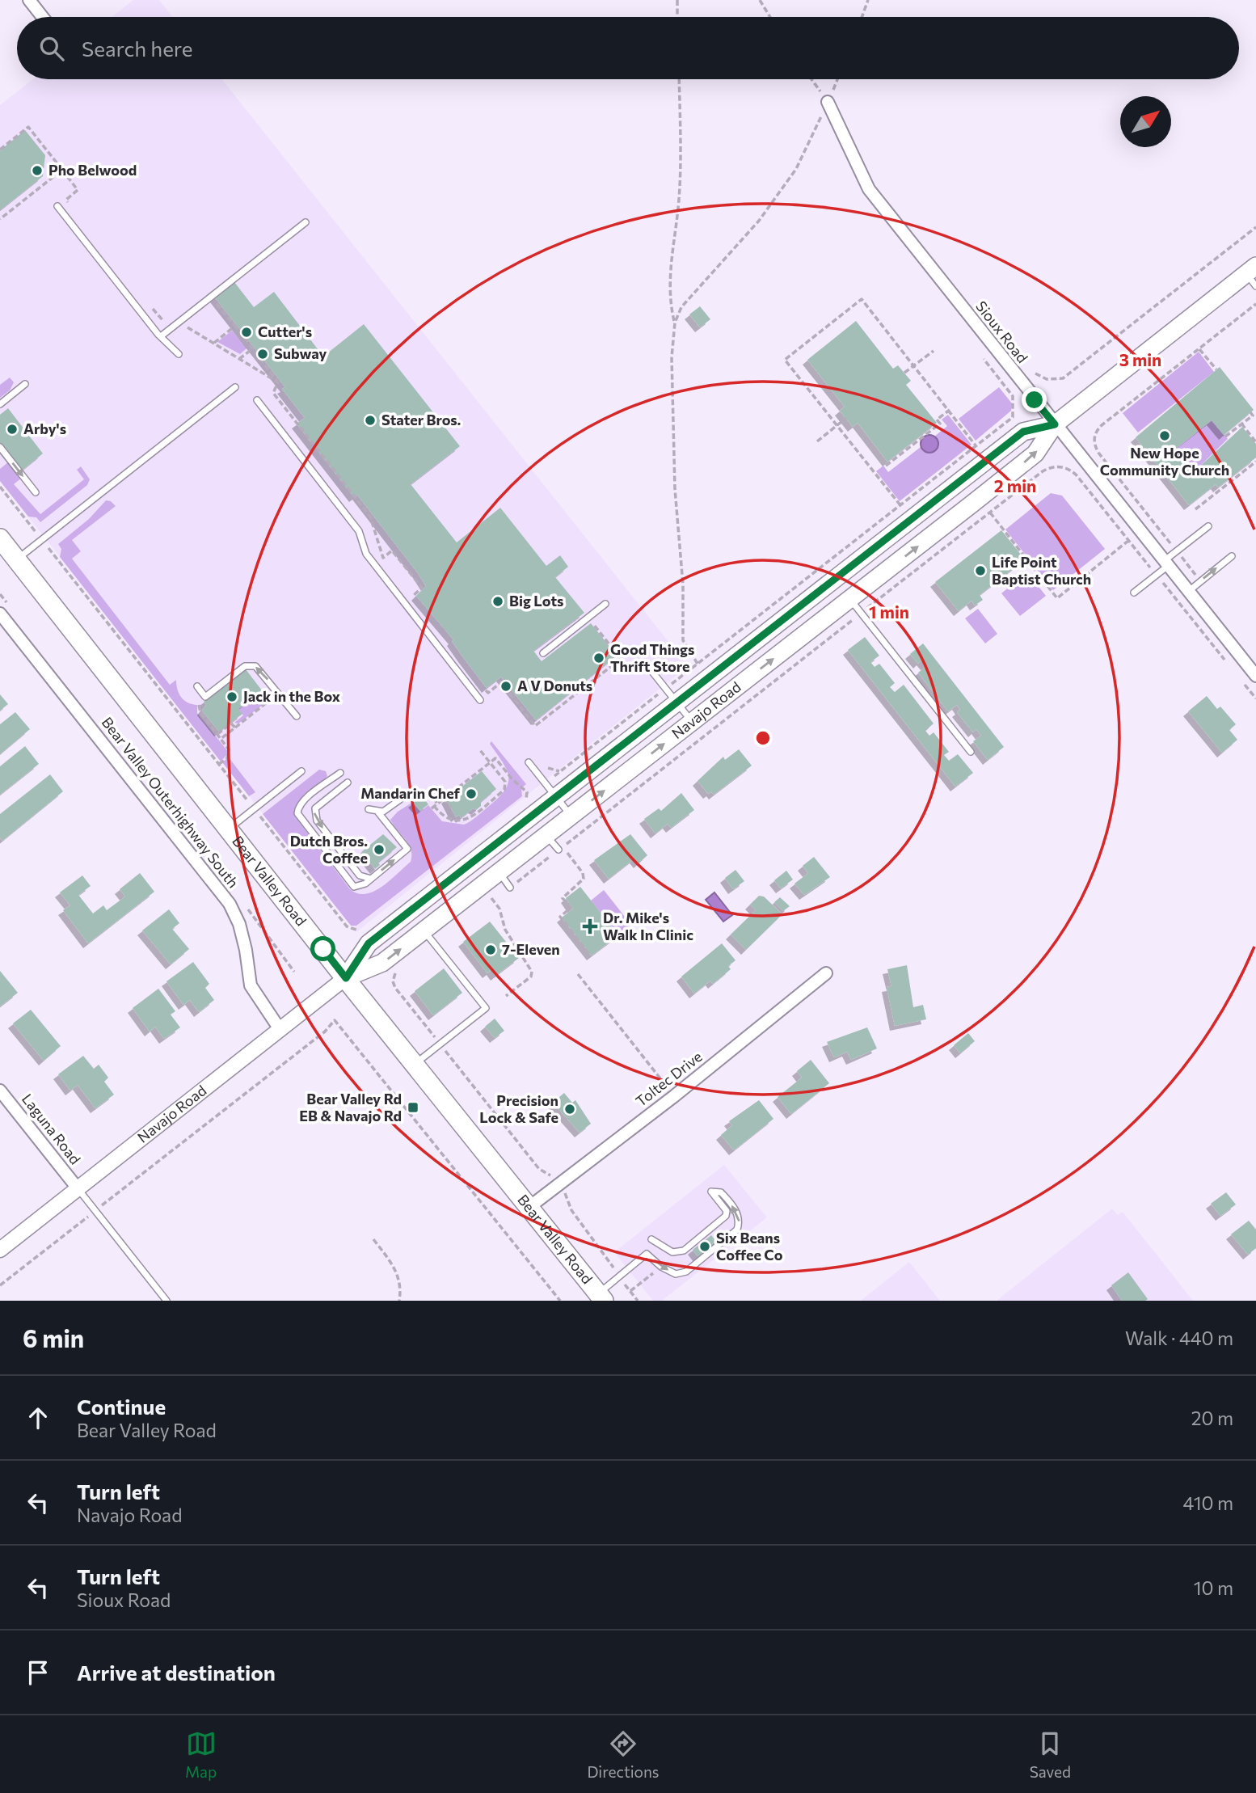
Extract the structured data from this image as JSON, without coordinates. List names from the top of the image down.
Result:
{
  "streets": {
    "main road": ["Navajo Road", "Bear Valley Road"],
    "street": [
      "Sioux Road",
      "Bear Valley Outerhighway South",
      "Toltec Drive",
      "Laguna Road"
    ]
  },
  "crossings": [
    ["Sioux Road", "Navajo Road"],
    ["Navajo Road", "Bear Valley Outerhighway South"],
    ["Navajo Road", "Bear Valley Road"],
    ["Navajo Road", "Laguna Road"],
    ["Bear Valley Road", "Toltec Drive"]
  ],
  "places": {
    "other": [
      "Pho Belwood",
      "Cutter's",
      "Subway",
      "Stater Bros.",
      "Arby's",
      "New Hope Community Church",
      "Life Point Baptist Church",
      "Big Lots",
      "Good Things Thrift Store",
      "A V Donuts",
      "Jack in the Box",
      "Mandarin Chef",
      "Dutch Bros. Coffee",
      "7-Eleven",
      "Precision Lock & Safe",
      "Six Beans Coffee Co"
    ],
    "health": ["Dr. Mike's Walk In Clinic"],
    "transit": ["Bear Valley Rd EB & Navajo Rd"]
  },
  "north": "top right",
  "page": {
    "search": "Search here",
    "heading": ["6 min", "Walk · 440 m"],
    "list": [
      ["Continue", "Bear Valley Road", "20 m"],
      ["Turn left", "Navajo Road", "410 m"],
      ["Turn left", "Sioux Road", "10 m"],
      "Arrive at destination"
    ],
    "nav": ["Map", "Directions", "Saved"]
  },
  "rings": ["3 min", "2 min", "1 min"]
}
